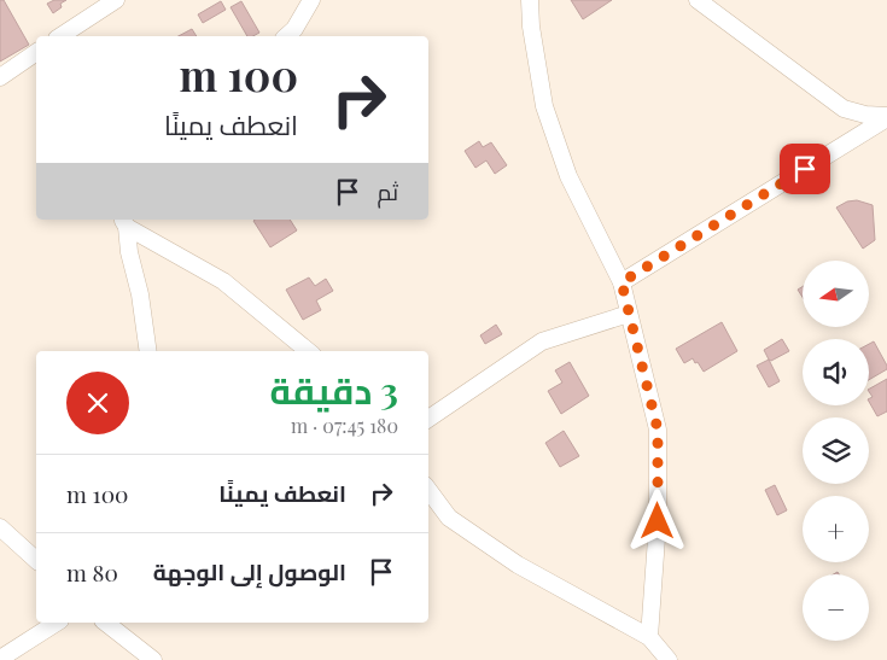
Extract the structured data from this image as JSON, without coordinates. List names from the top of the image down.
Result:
{
  "north": "left",
  "page": {
    "turn": ["100 m", "انعطف يمينًا"],
    "then": "ثم",
    "map_buttons": ["+", "−"],
    "heading": ["3 دقيقة", "180 m · 07:45"],
    "list": [
      {
        "name": "انعطف يمينًا",
        "value": "100 m"
      },
      {
        "name": "الوصول إلى الوجهة",
        "value": "80 m"
      }
    ]
  }
}
